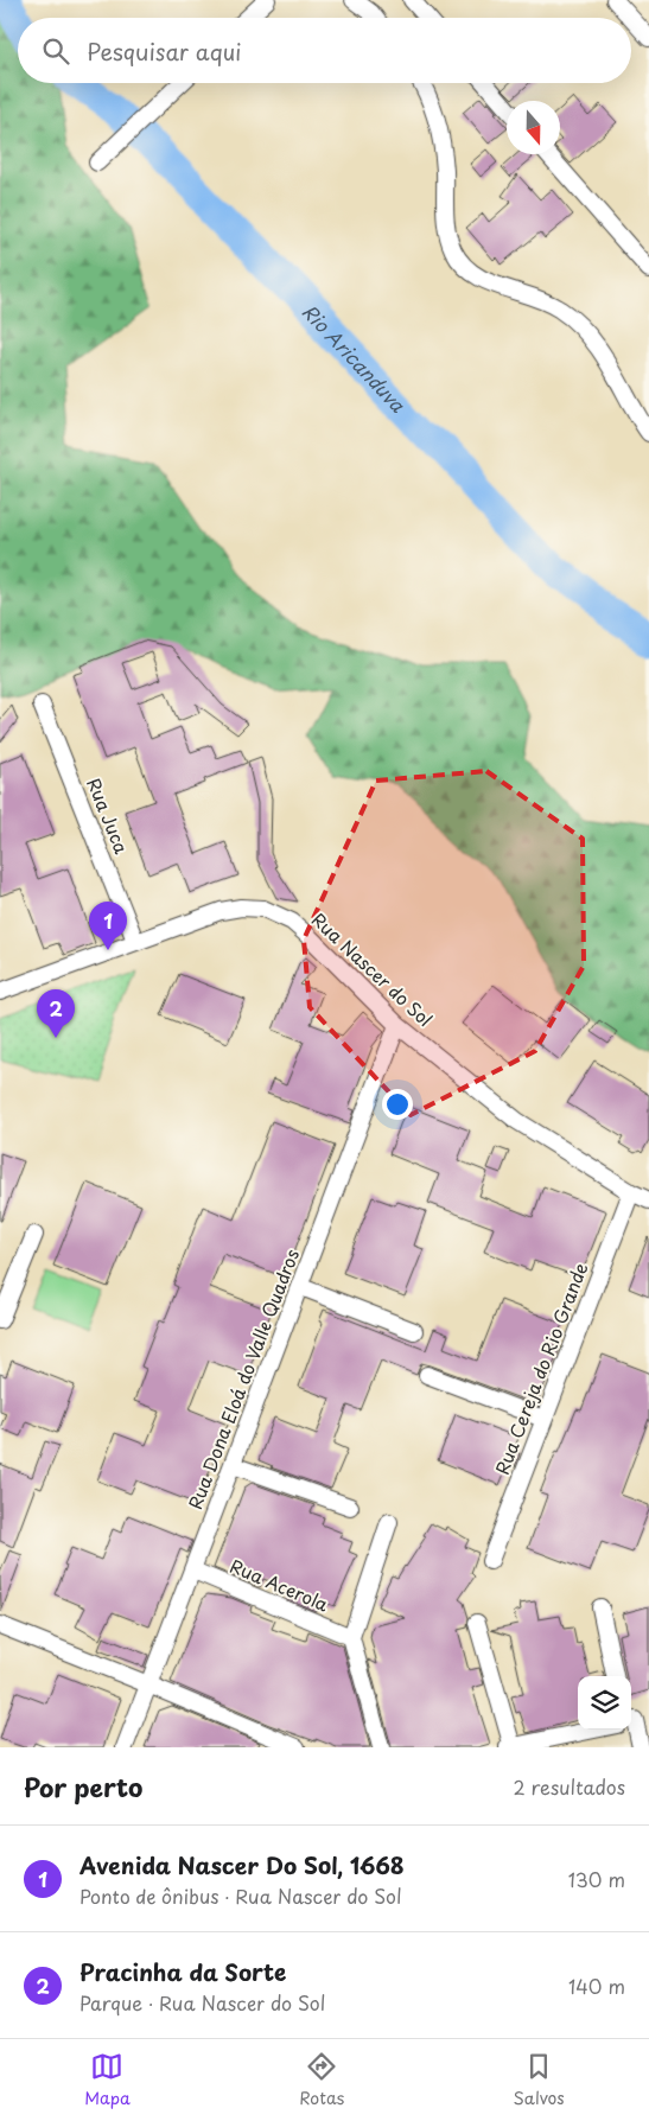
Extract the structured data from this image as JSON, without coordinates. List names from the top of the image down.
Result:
{
  "streets": {
    "street": [
      "Rua Juca",
      "Rua Nascer do Sol",
      "Rua Cereja do Rio Grande",
      "Rua Dona Eloá do Valle Quadros",
      "Rua Acerola"
    ]
  },
  "crossings": [
    ["Rua Juca", "Rua Nascer do Sol"],
    ["Rua Nascer do Sol", "Rua Cereja do Rio Grande"],
    ["Rua Nascer do Sol", "Rua Dona Eloá do Valle Quadros"],
    ["Rua Dona Eloá do Valle Quadros", "Rua Acerola"]
  ],
  "water": ["Rio Aricanduva"],
  "north": "bottom",
  "page": {
    "search": "Pesquisar aqui",
    "pins": ["1", "2"],
    "heading": ["Por perto", "2 resultados"],
    "list": [
      {
        "mark": "1",
        "name": "Avenida Nascer Do Sol, 1668",
        "note": "Ponto de ônibus · Rua Nascer do Sol",
        "value": "130 m"
      },
      {
        "mark": "2",
        "name": "Pracinha da Sorte",
        "note": "Parque · Rua Nascer do Sol",
        "value": "140 m"
      }
    ],
    "nav": ["Mapa", "Rotas", "Salvos"]
  }
}
